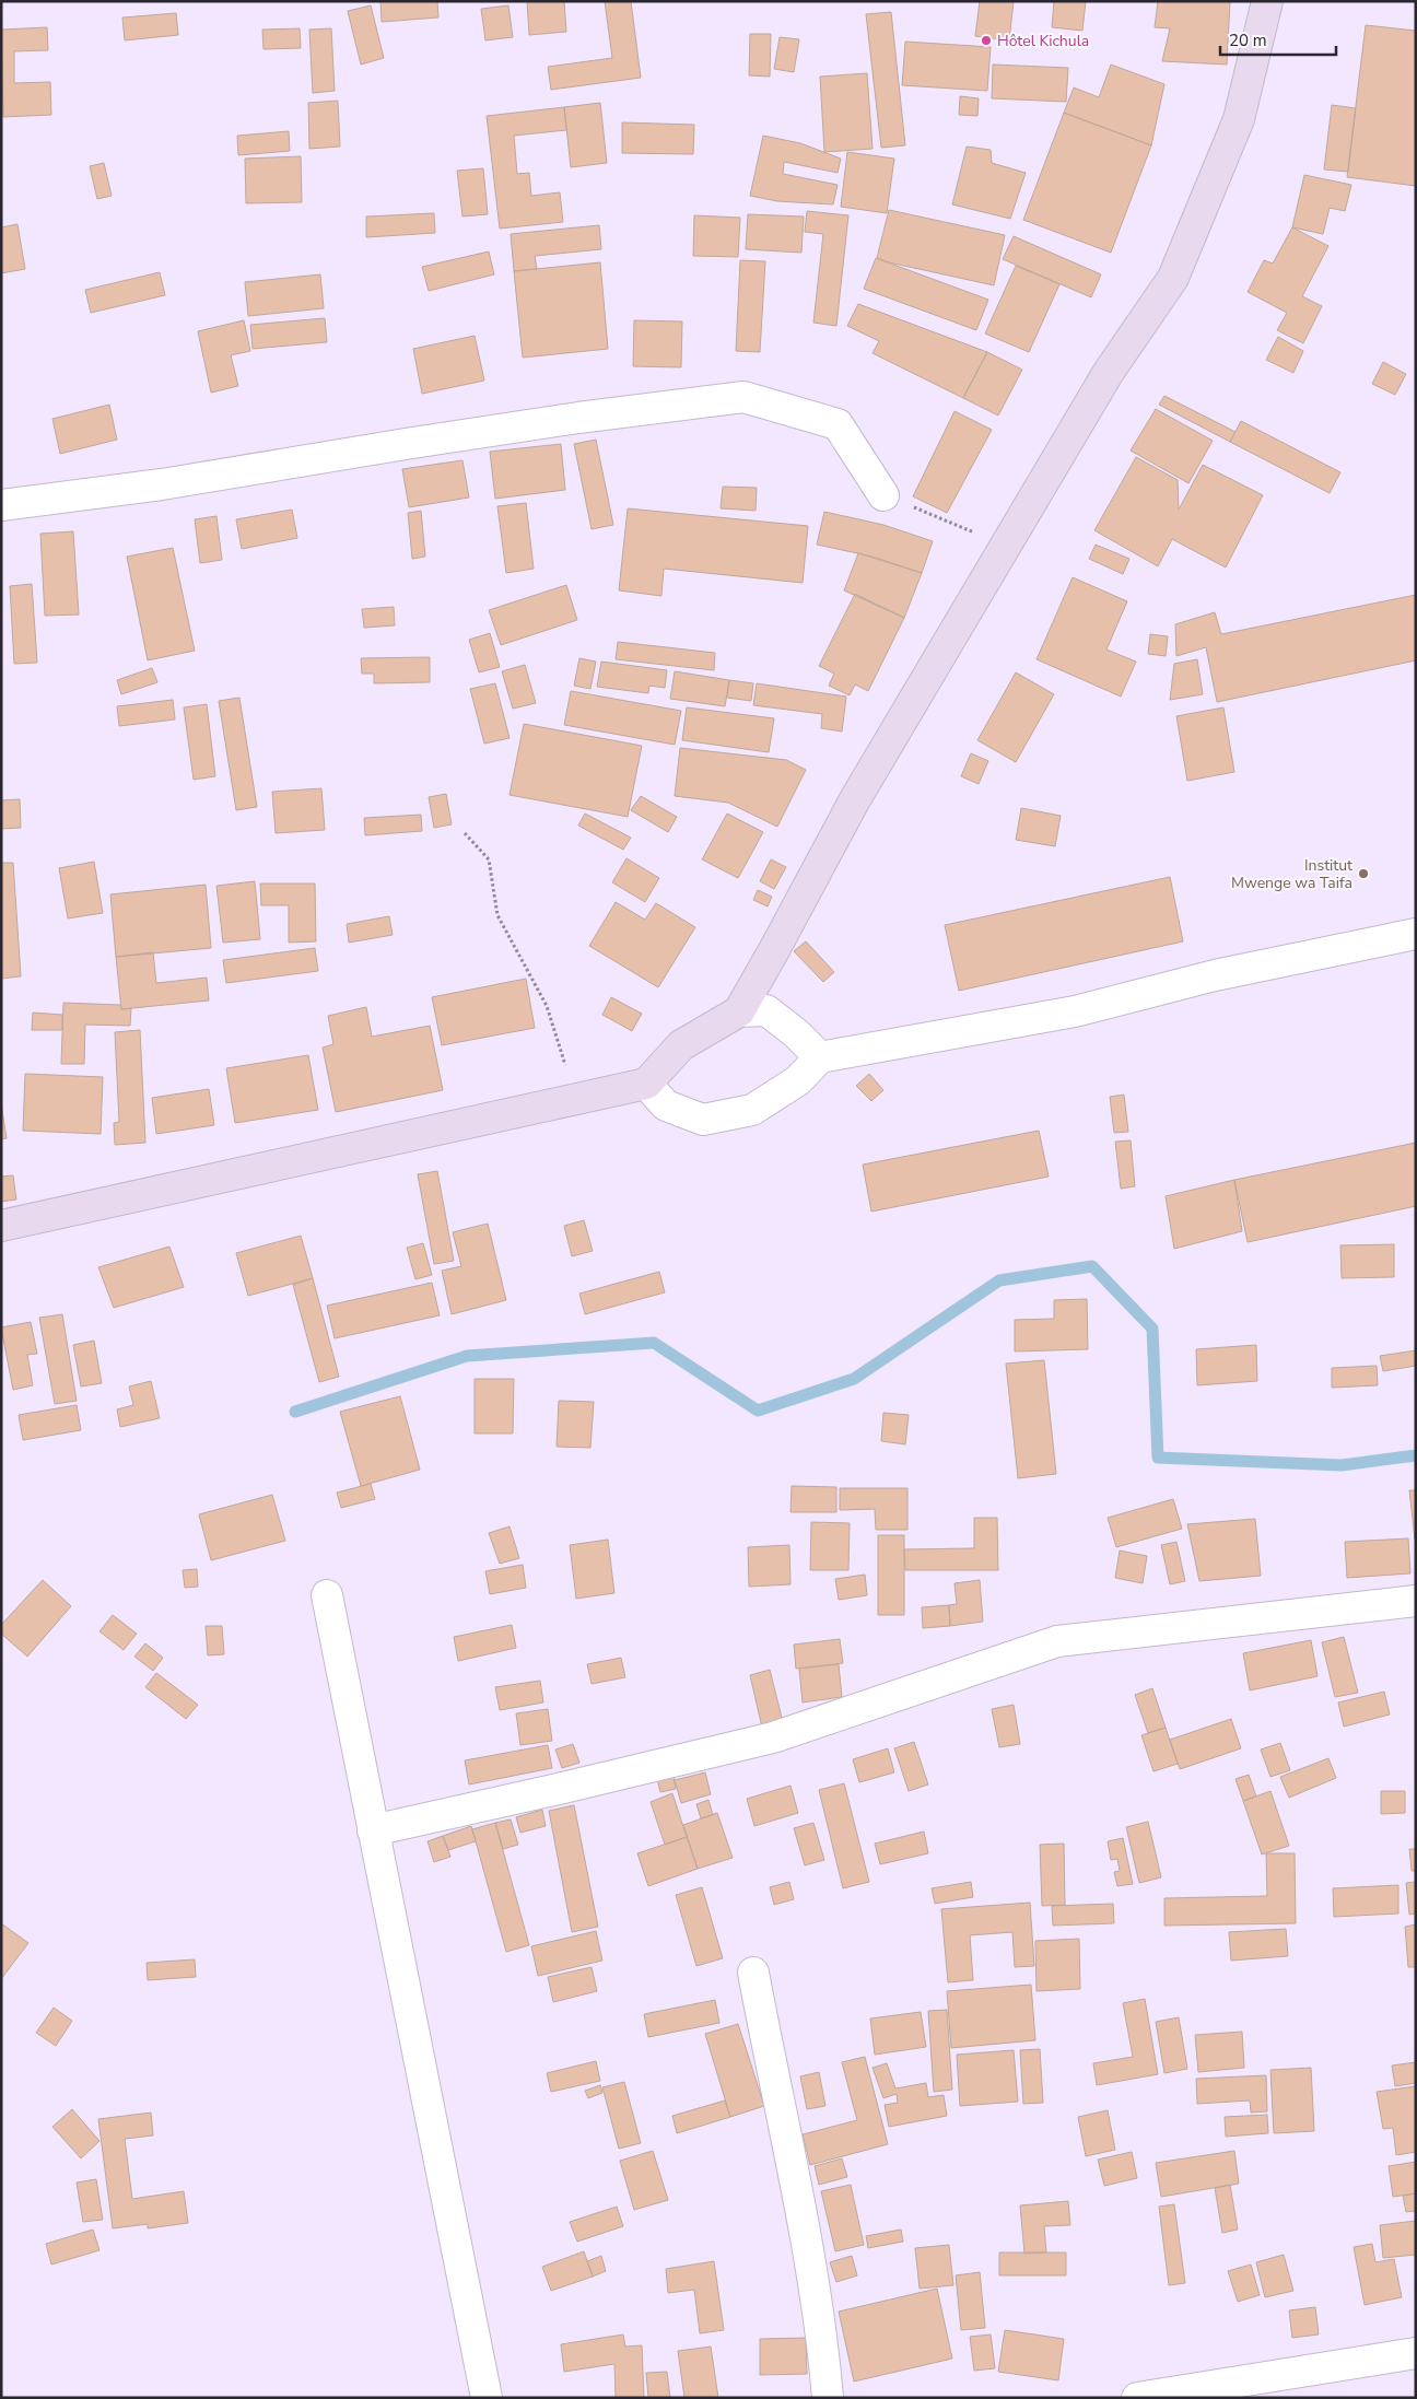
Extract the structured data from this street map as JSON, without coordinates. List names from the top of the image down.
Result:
{
  "places": ["Hôtel Kichula", "Institut Mwenge wa Taifa"],
  "scale_bar": "20 m"
}
